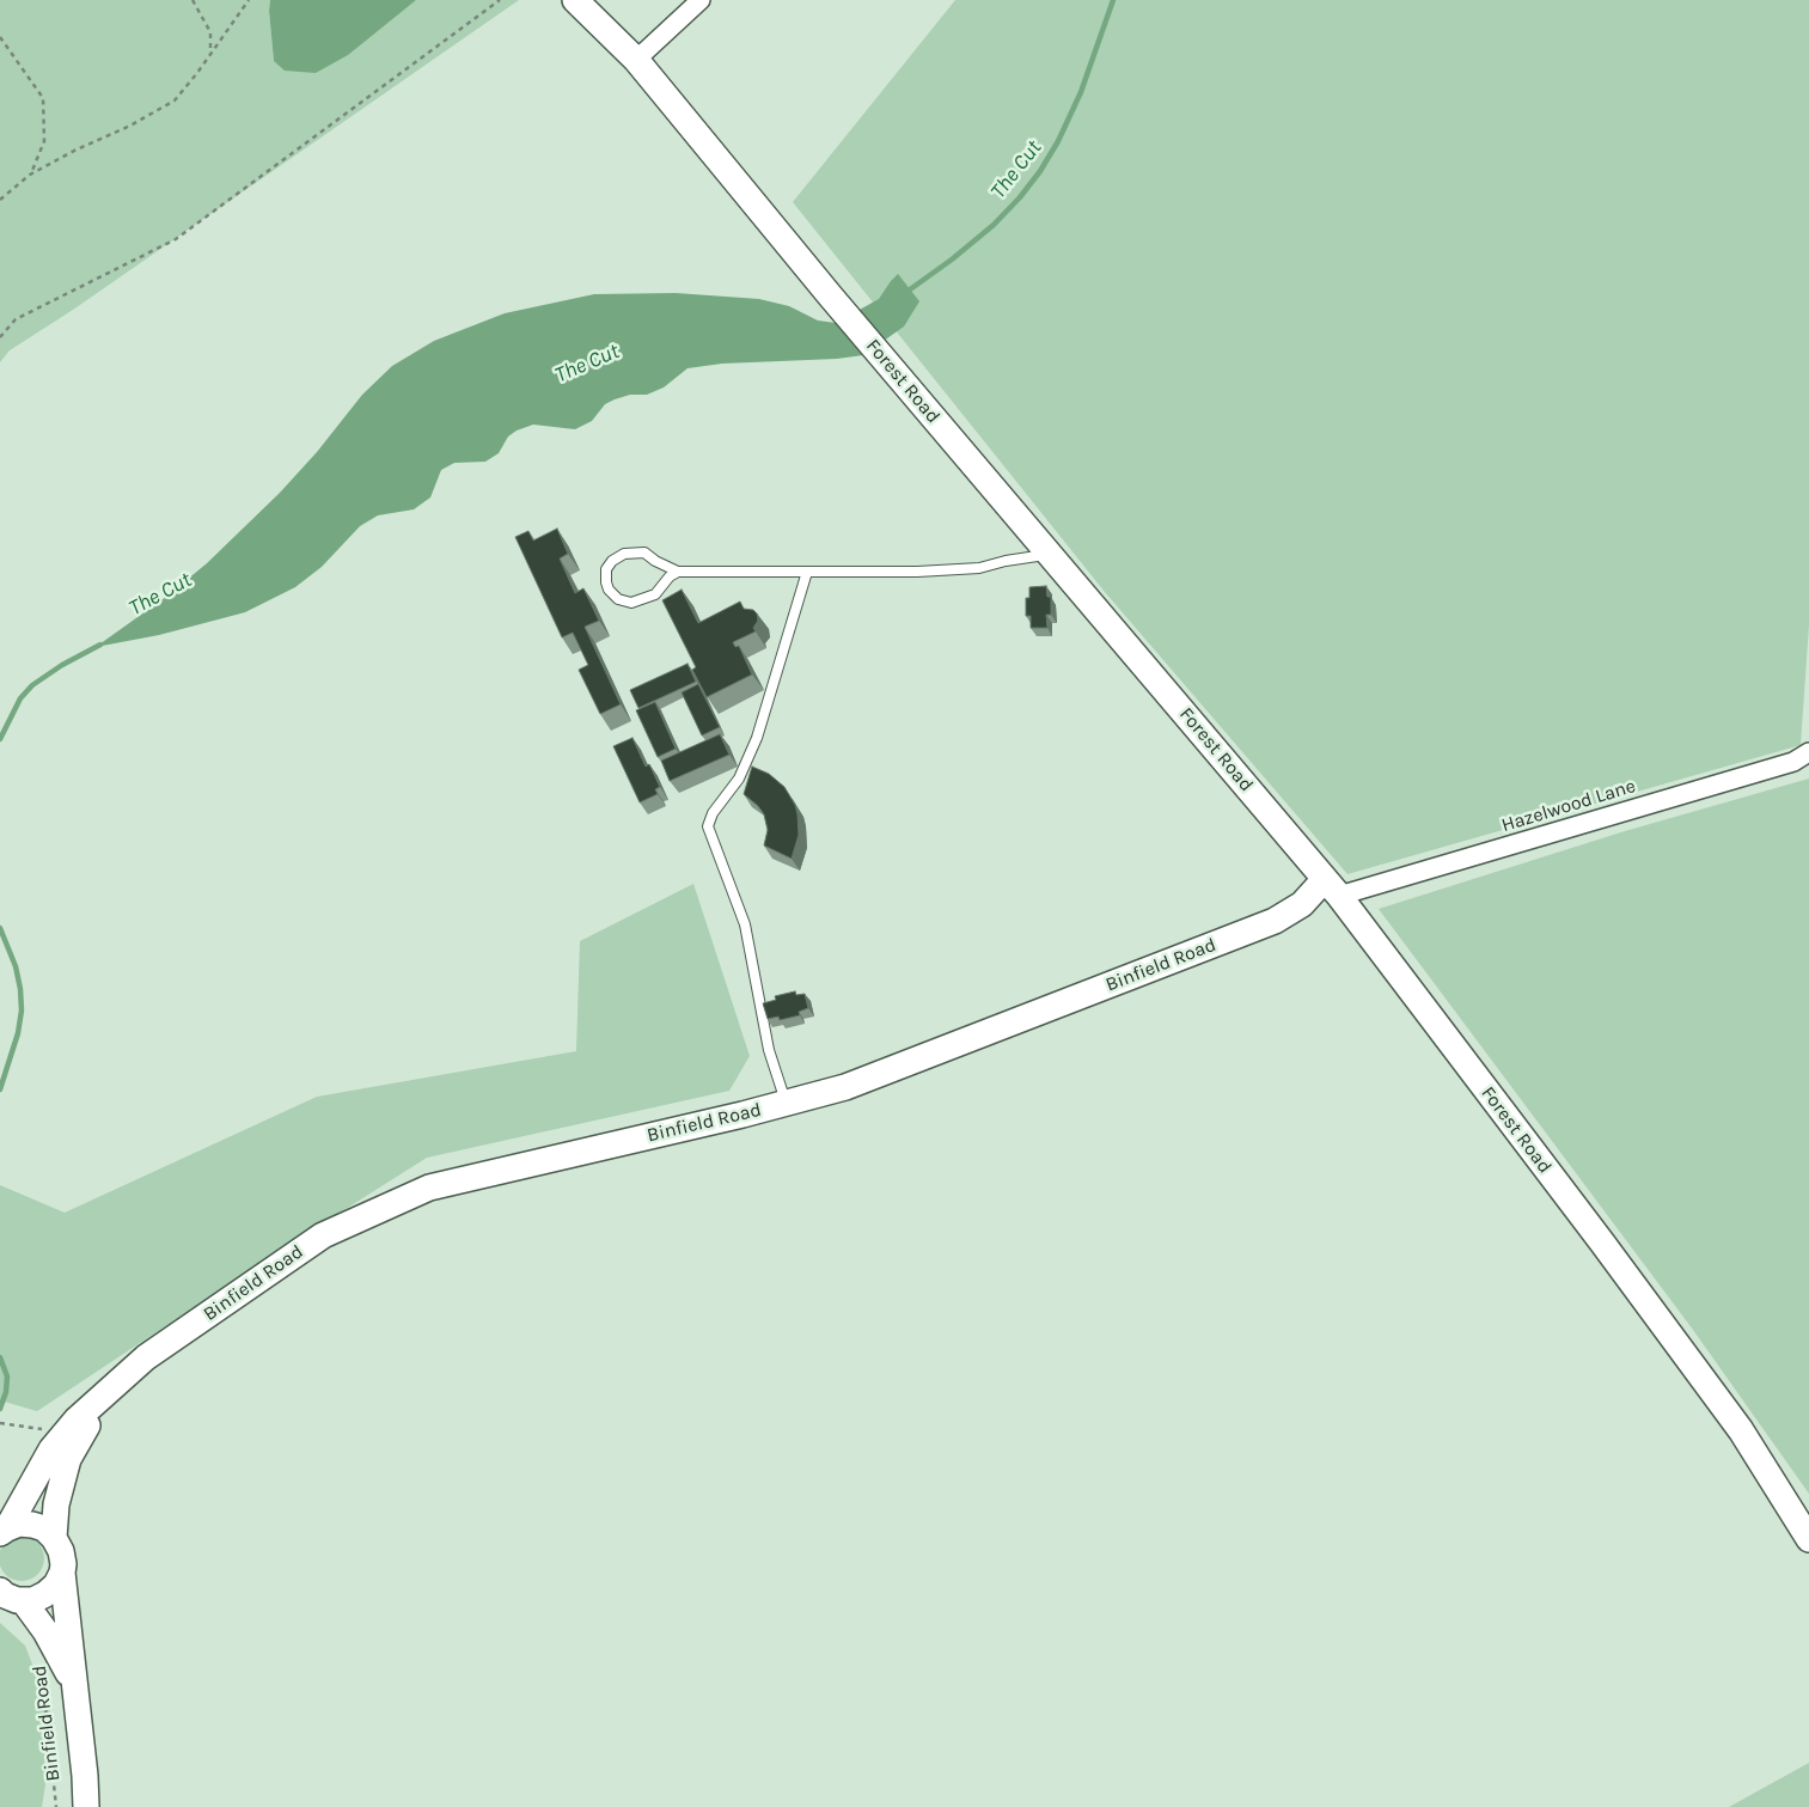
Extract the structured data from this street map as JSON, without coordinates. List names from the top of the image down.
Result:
{
  "streets": {
    "main road": ["Forest Road", "Binfield Road"],
    "street": ["Hazelwood Lane"]
  },
  "crossings": [
    ["Forest Road", "Hazelwood Lane"],
    ["Forest Road", "Binfield Road"],
    ["Hazelwood Lane", "Binfield Road"]
  ],
  "water": ["The Cut"]
}
